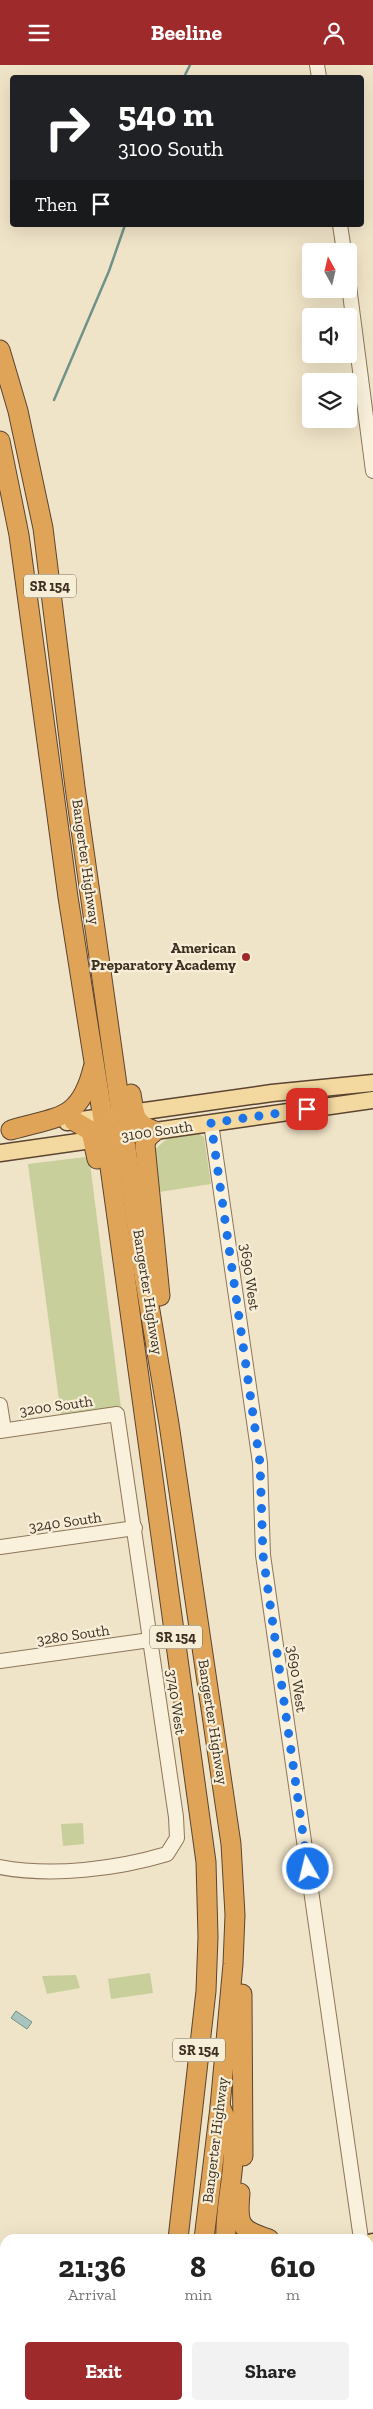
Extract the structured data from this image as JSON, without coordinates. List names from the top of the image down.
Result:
{
  "streets": {
    "highway": ["SR 154", "Bangerter Highway"],
    "main road": ["3100 South"],
    "street": [
      "3690 West",
      "3200 South",
      "3240 South",
      "3280 South",
      "3740 West"
    ]
  },
  "crossings": [
    ["Bangerter Highway", "3100 South"],
    ["3100 South", "3690 West"],
    ["3200 South", "3740 West"],
    ["3240 South", "3740 West"],
    ["3280 South", "3740 West"]
  ],
  "places": ["American Preparatory Academy"],
  "north": "top",
  "page": {
    "header": "Beeline",
    "turn": ["540 m", "3100 South"],
    "then": "Then",
    "eta": [
      "21:36",
      "Arrival",
      "8",
      "min",
      "610",
      "m"
    ],
    "buttons": ["Exit", "Share"]
  }
}
